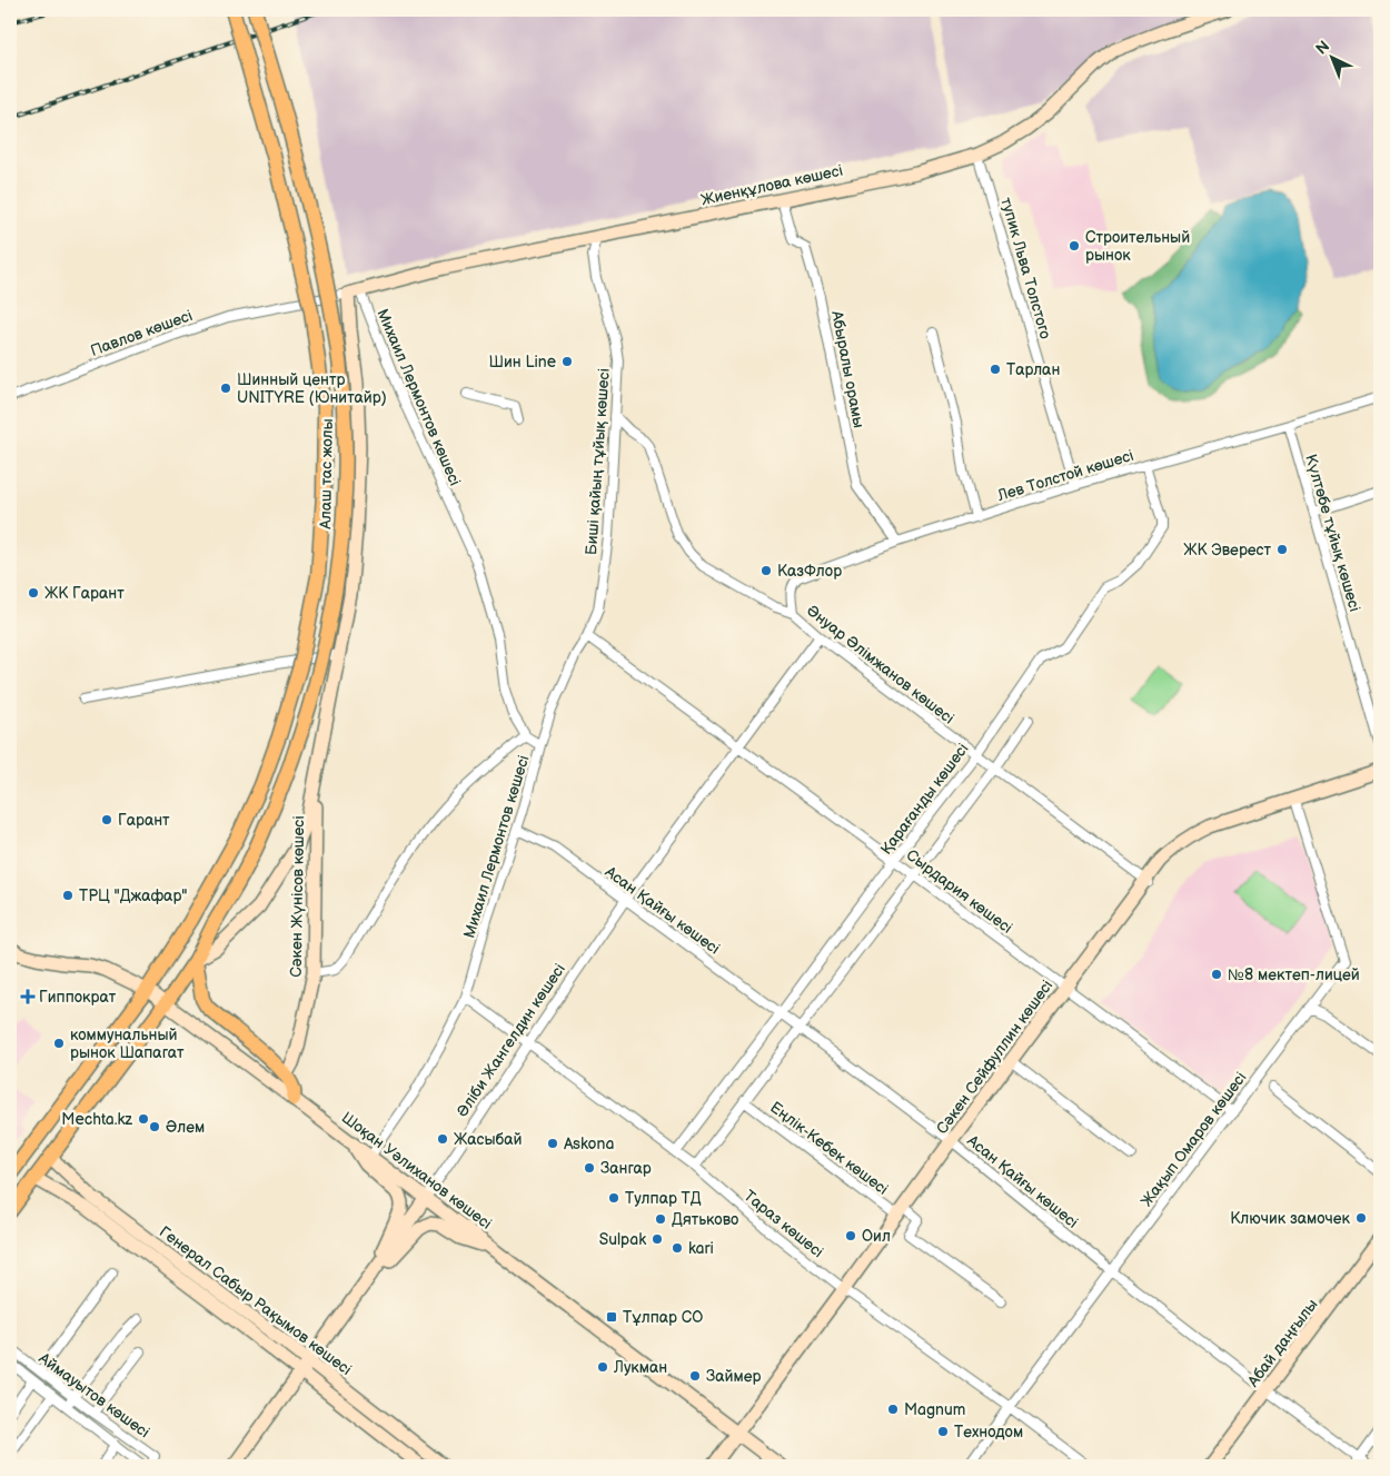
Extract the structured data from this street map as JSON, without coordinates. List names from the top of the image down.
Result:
{
  "streets": {
    "main road": ["Алаш тас жолы"],
    "street": [
      "Жиенқұлова көшесі",
      "тупик Льва Толстого",
      "Павлов көшесі",
      "Абыралы орамы",
      "Михаил Лермонтов көшесі",
      "Биші қайың тұйық көшесі",
      "Лев Толстой көшесі",
      "Күлтөбе тұйық көшесі",
      "Әнуар Әлімжанов көшесі",
      "Қарағанды көшесі",
      "Сырдария көшесі",
      "Сәкен Жүнісов көшесі",
      "Асан Қайғы көшесі",
      "Әліби Жангелдин көшесі",
      "Сәкен Сейфуллин көшесі",
      "Жақып Омаров көшесі",
      "Еңлік-Кебек көшесі",
      "Шоқан Уәлиханов көшесі",
      "Тараз көшесі",
      "Генерал Сабыр Рақымов көшесі",
      "Абай даңғылы",
      "Аймауытов көшесі"
    ]
  },
  "crossings": [
    ["Жиенқұлова көшесі", "тупик Льва Толстого"],
    ["Жиенқұлова көшесі", "Павлов көшесі"],
    ["Жиенқұлова көшесі", "Абыралы орамы"],
    ["Жиенқұлова көшесі", "Михаил Лермонтов көшесі"],
    ["Жиенқұлова көшесі", "Биші қайың тұйық көшесі"],
    ["тупик Льва Толстого", "Лев Толстой көшесі"],
    ["Абыралы орамы", "Лев Толстой көшесі"],
    ["Михаил Лермонтов көшесі", "Биші қайың тұйық көшесі"],
    ["Михаил Лермонтов көшесі", "Асан Қайғы көшесі"],
    ["Михаил Лермонтов көшесі", "Шоқан Уәлиханов көшесі"],
    ["Михаил Лермонтов көшесі", "Тараз көшесі"],
    ["Биші қайың тұйық көшесі", "Әнуар Әлімжанов көшесі"],
    ["Биші қайың тұйық көшесі", "Сырдария көшесі"],
    ["Алаш тас жолы", "Шоқан Уәлиханов көшесі"],
    ["Алаш тас жолы", "Генерал Сабыр Рақымов көшесі"],
    ["Лев Толстой көшесі", "Күлтөбе тұйық көшесі"],
    ["Лев Толстой көшесі", "Әнуар Әлімжанов көшесі"],
    ["Лев Толстой көшесі", "Қарағанды көшесі"],
    ["Әнуар Әлімжанов көшесі", "Қарағанды көшесі"],
    ["Әнуар Әлімжанов көшесі", "Әліби Жангелдин көшесі"],
    ["Әнуар Әлімжанов көшесі", "Сәкен Сейфуллин көшесі"],
    ["Қарағанды көшесі", "Сырдария көшесі"],
    ["Қарағанды көшесі", "Асан Қайғы көшесі"],
    ["Қарағанды көшесі", "Тараз көшесі"],
    ["Сырдария көшесі", "Әліби Жангелдин көшесі"],
    ["Сырдария көшесі", "Сәкен Сейфуллин көшесі"],
    ["Сырдария көшесі", "Жақып Омаров көшесі"],
    ["Асан Қайғы көшесі", "Әліби Жангелдин көшесі"],
    ["Асан Қайғы көшесі", "Сәкен Сейфуллин көшесі"],
    ["Асан Қайғы көшесі", "Жақып Омаров көшесі"],
    ["Асан Қайғы көшесі", "Абай даңғылы"],
    ["Әліби Жангелдин көшесі", "Шоқан Уәлиханов көшесі"],
    ["Әліби Жангелдин көшесі", "Тараз көшесі"],
    ["Әліби Жангелдин көшесі", "Генерал Сабыр Рақымов көшесі"],
    ["Сәкен Сейфуллин көшесі", "Жақып Омаров көшесі"],
    ["Сәкен Сейфуллин көшесі", "Еңлік-Кебек көшесі"],
    ["Сәкен Сейфуллин көшесі", "Шоқан Уәлиханов көшесі"],
    ["Сәкен Сейфуллин көшесі", "Тараз көшесі"],
    ["Жақып Омаров көшесі", "Тараз көшесі"]
  ],
  "places": {
    "other": [
      "Строительный рынок",
      "Шин Line",
      "Тарлан",
      "Шинный центр UNITYRE (Юнитайр)",
      "ЖК Эверест",
      "КазФлор",
      "ЖК Гарант",
      "Гарант",
      "ТРЦ \"Джафар\"",
      "№8 мектеп-лицей",
      "коммунальный рынок Шапагат",
      "Mechta.kz",
      "Әлем",
      "Жасыбай",
      "Askona",
      "Зангар",
      "Тулпар ТД",
      "Ключик замочек",
      "Дятьково",
      "Оил",
      "Sulpak",
      "kari",
      "Лукман",
      "Займер",
      "Magnum",
      "Технодом"
    ],
    "health": ["Гиппократ"],
    "transit": ["Тұлпар СО"]
  },
  "north": "top left"
}
